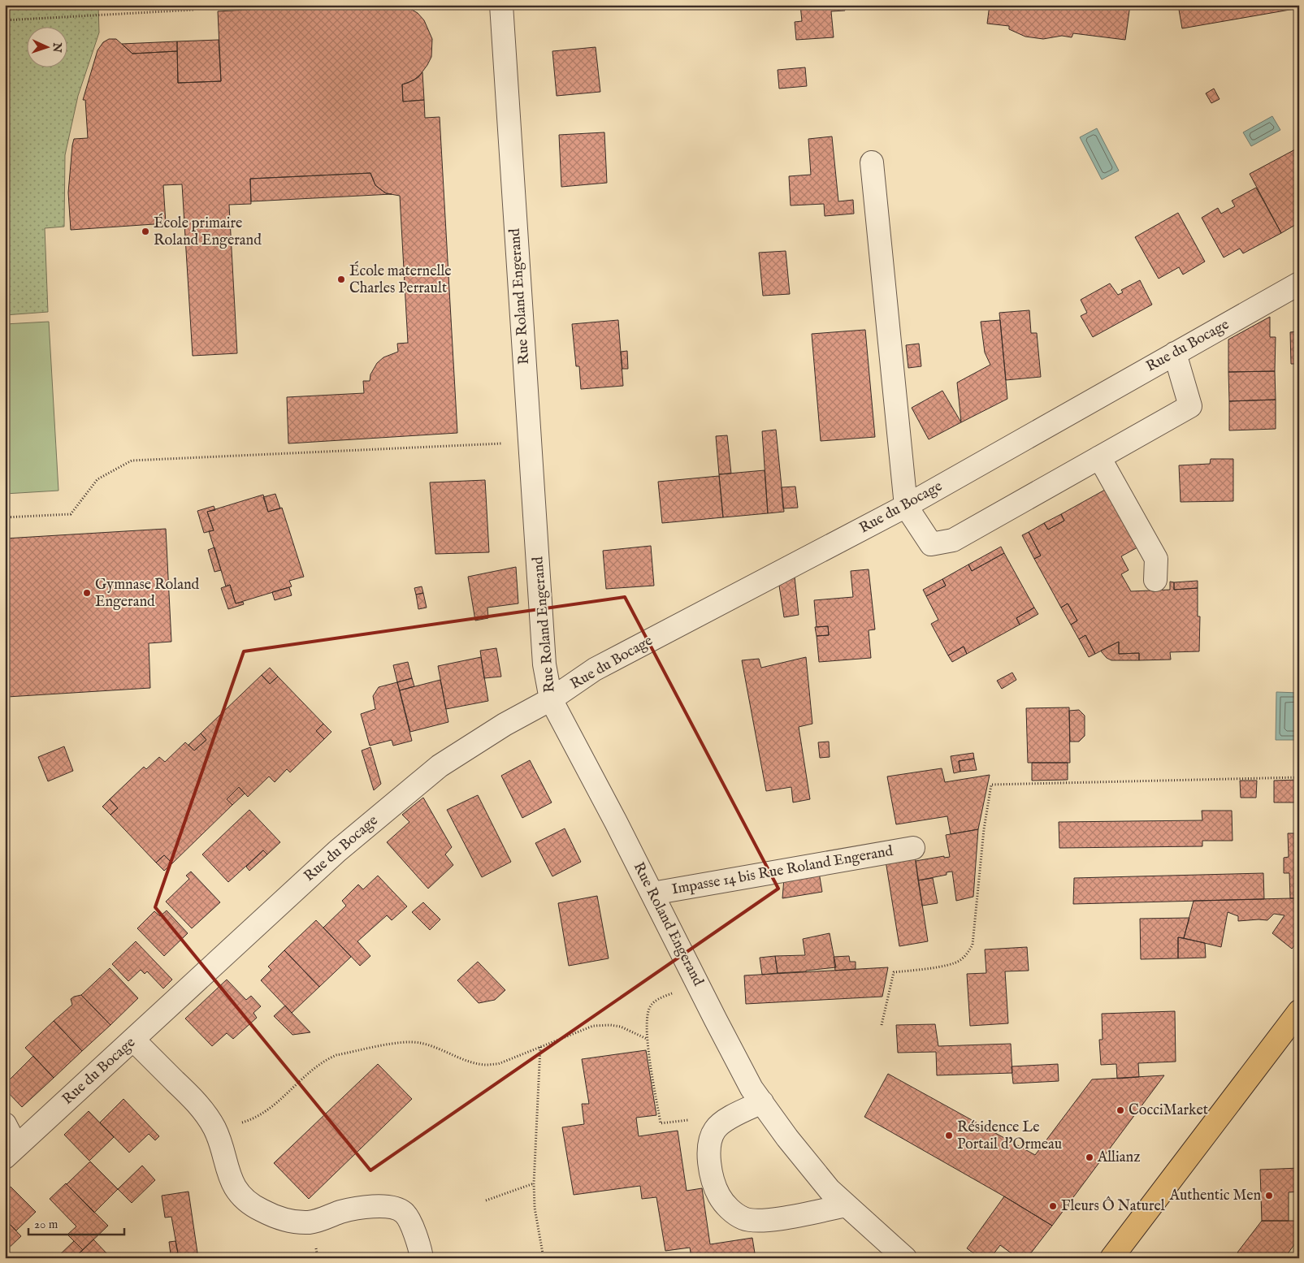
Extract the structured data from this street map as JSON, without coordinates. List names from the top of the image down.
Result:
{
  "streets": {
    "street": ["Rue Roland Engerand", "Rue du Bocage", "Impasse 14 bis Rue Roland Engerand"]
  },
  "crossings": [
    ["Rue Roland Engerand", "Rue du Bocage"],
    ["Rue Roland Engerand", "Impasse 14 bis Rue Roland Engerand"]
  ],
  "places": [
    "École primaire Roland Engerand",
    "École maternelle Charles Perrault",
    "Gymnase Roland Engerand",
    "CocciMarket",
    "Résidence Le Portail d'Ormeau",
    "Allianz",
    "Authentic Men",
    "Fleurs Ô Naturel"
  ],
  "scale_bar": "20 m",
  "north": "right"
}
